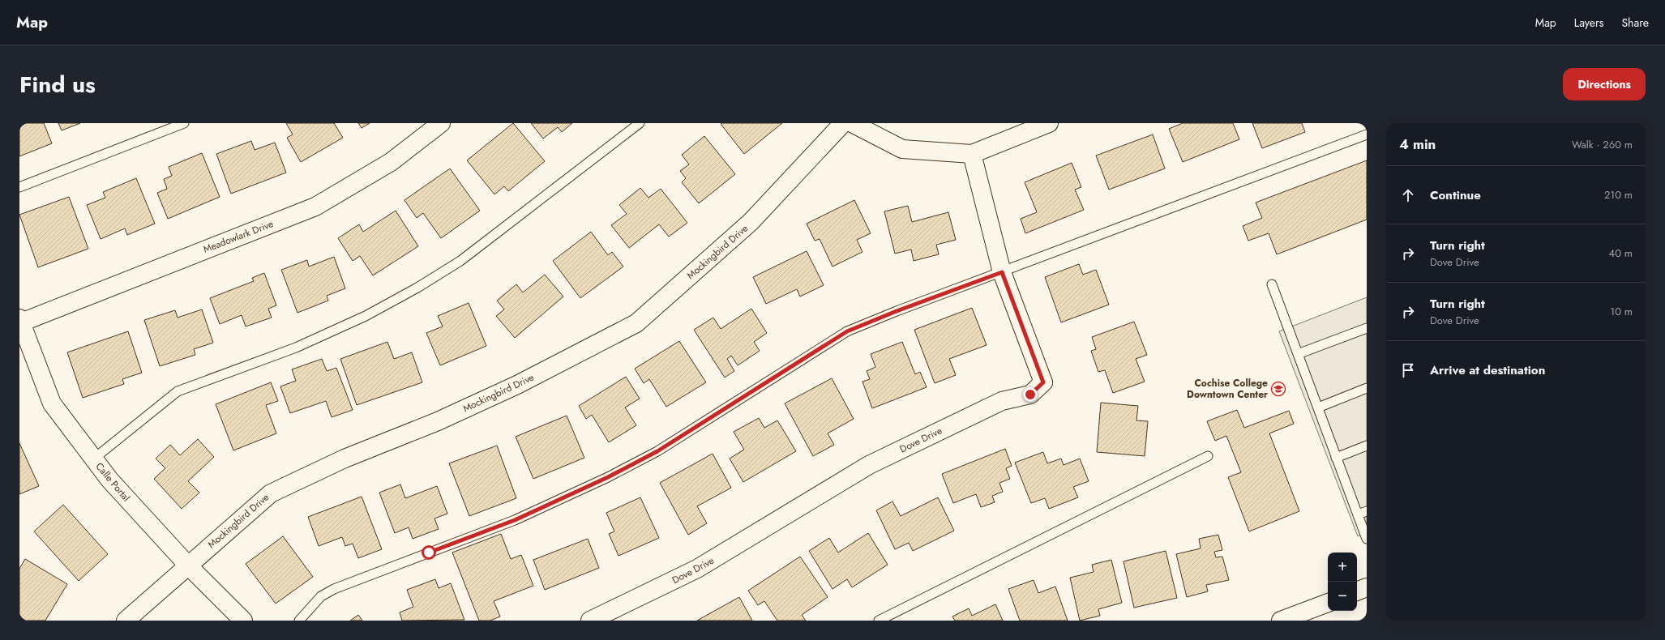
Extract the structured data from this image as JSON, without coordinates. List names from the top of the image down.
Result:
{
  "streets": {
    "street": [
      "Meadowlark Drive",
      "Mockingbird Drive",
      "Dove Drive",
      "Calle Portal"
    ]
  },
  "crossings": [
    ["Meadowlark Drive", "Calle Portal"],
    ["Mockingbird Drive", "Calle Portal"]
  ],
  "places": {
    "school or university": ["Cochise College Downtown Center"]
  },
  "page": {
    "header": "Map",
    "nav": ["Map", "Layers", "Share"],
    "title": "Find us",
    "buttons": "Directions",
    "heading": ["4 min", "Walk · 260 m"],
    "list": [
      ["Continue", "210 m"],
      ["Turn right", "Dove Drive", "40 m"],
      ["Turn right", "Dove Drive", "10 m"],
      "Arrive at destination"
    ],
    "map_buttons": ["+", "−"]
  }
}
